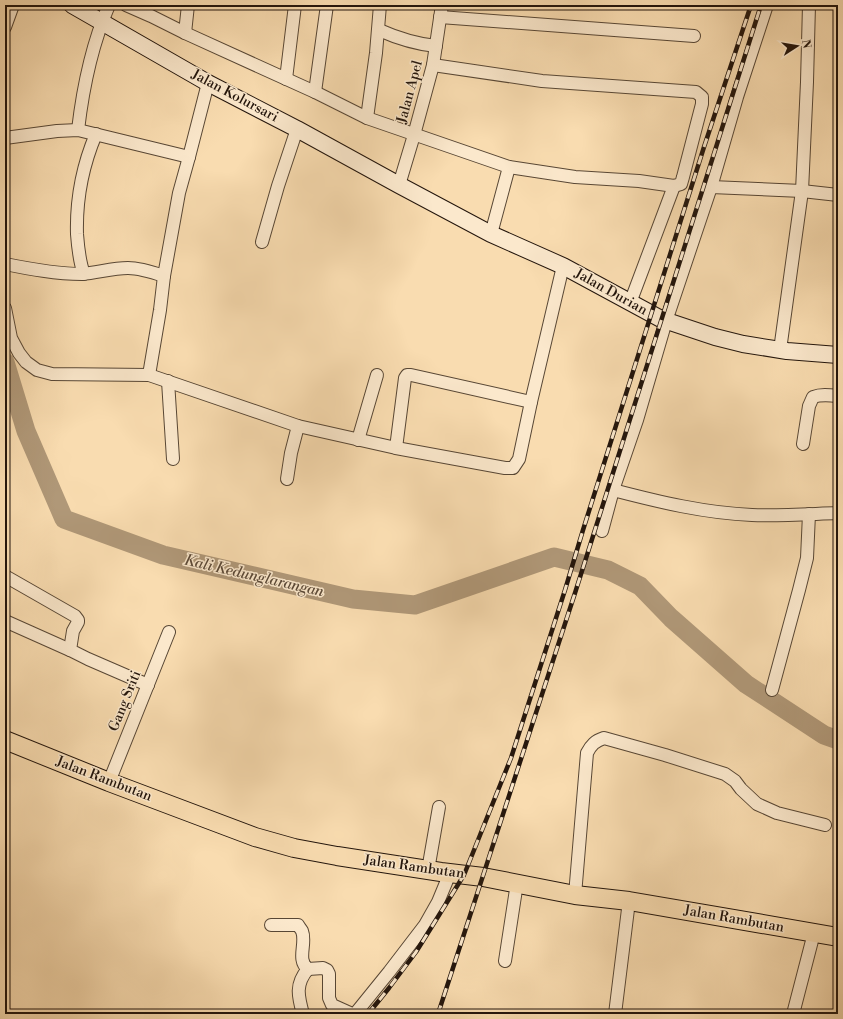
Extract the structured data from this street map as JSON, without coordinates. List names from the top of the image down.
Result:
{
  "streets": {
    "main road": ["Jalan Rambutan"],
    "street": [
      "Jalan Apel",
      "Jalan Kolursari",
      "Jalan Durian",
      "Gang Sriti"
    ]
  },
  "crossings": [
    ["Jalan Apel", "Jalan Kolursari"],
    ["Jalan Apel", "Jalan Durian"],
    ["Jalan Kolursari", "Jalan Durian"],
    ["Gang Sriti", "Jalan Rambutan"]
  ],
  "water": ["Kali Kedunglarangan"],
  "north": "right"
}
